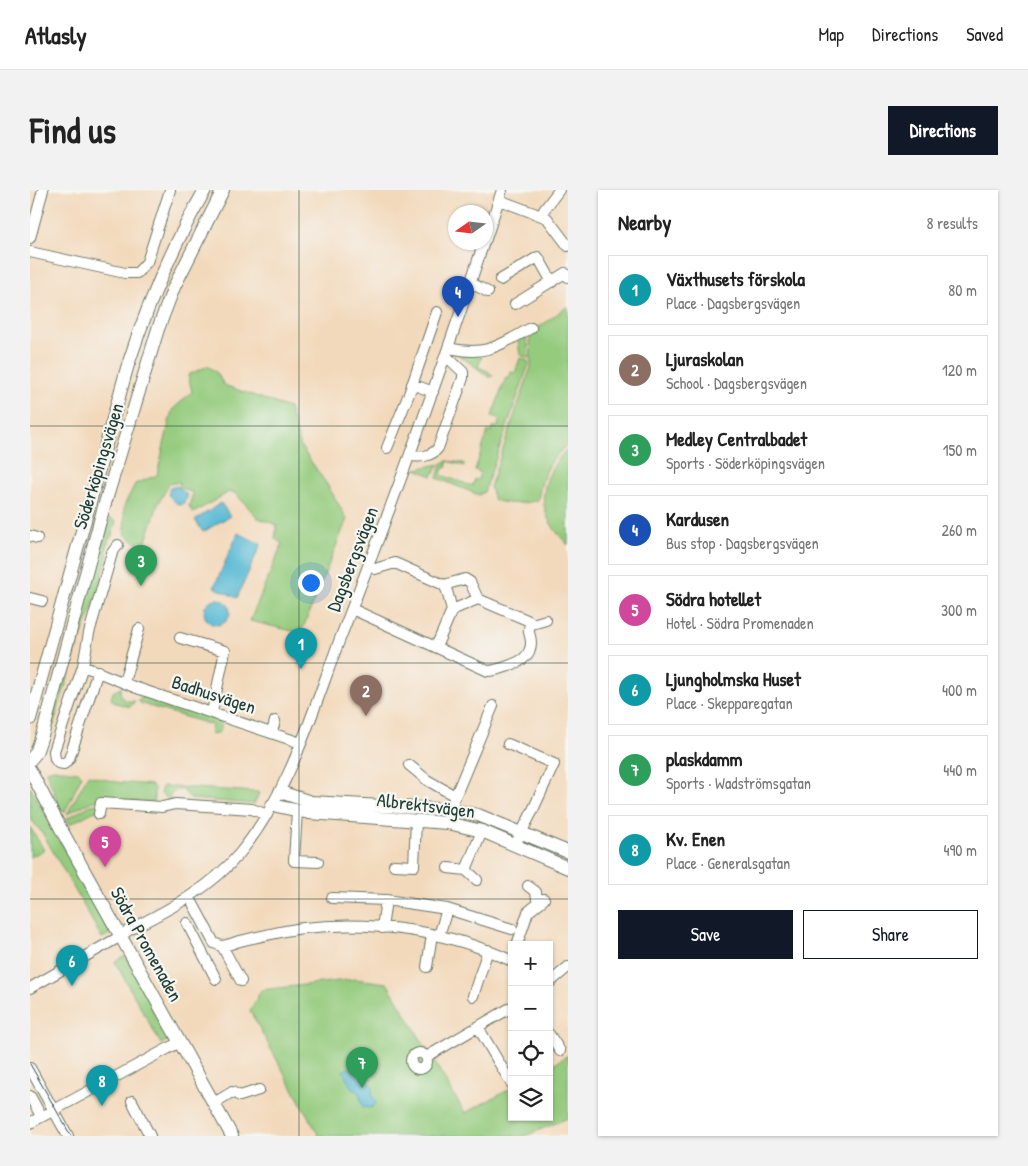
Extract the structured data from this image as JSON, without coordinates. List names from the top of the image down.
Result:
{
  "streets": {
    "main road": ["Söderköpingsvägen", "Albrektsvägen", "Södra Promenaden"],
    "street": ["Dagsbergsvägen", "Badhusvägen"]
  },
  "crossings": [
    ["Dagsbergsvägen", "Badhusvägen"],
    ["Dagsbergsvägen", "Albrektsvägen"],
    ["Dagsbergsvägen", "Södra Promenaden"]
  ],
  "north": "left",
  "page": {
    "header": "Atlasly",
    "nav": ["Map", "Directions", "Saved"],
    "buttons": [
      "Directions",
      ["Save", "Share"]
    ],
    "title": "Find us",
    "heading": ["Nearby", "8 results"],
    "list": [
      {
        "mark": "1",
        "name": "Växthusets förskola",
        "note": "Place · Dagsbergsvägen",
        "value": "80 m"
      },
      {
        "mark": "2",
        "name": "Ljuraskolan",
        "note": "School · Dagsbergsvägen",
        "value": "120 m"
      },
      {
        "mark": "3",
        "name": "Medley Centralbadet",
        "note": "Sports · Söderköpingsvägen",
        "value": "150 m"
      },
      {
        "mark": "4",
        "name": "Kardusen",
        "note": "Bus stop · Dagsbergsvägen",
        "value": "260 m"
      },
      {
        "mark": "5",
        "name": "Södra hotellet",
        "note": "Hotel · Södra Promenaden",
        "value": "300 m"
      },
      {
        "mark": "6",
        "name": "Ljungholmska Huset",
        "note": "Place · Skepparegatan",
        "value": "400 m"
      },
      {
        "mark": "7",
        "name": "plaskdamm",
        "note": "Sports · Wadströmsgatan",
        "value": "440 m"
      },
      {
        "mark": "8",
        "name": "Kv. Enen",
        "note": "Place · Generalsgatan",
        "value": "490 m"
      }
    ],
    "pins": [
      "4",
      "3",
      "1",
      "2",
      "5",
      "6",
      "7",
      "8"
    ],
    "map_buttons": ["+", "−"]
  }
}
